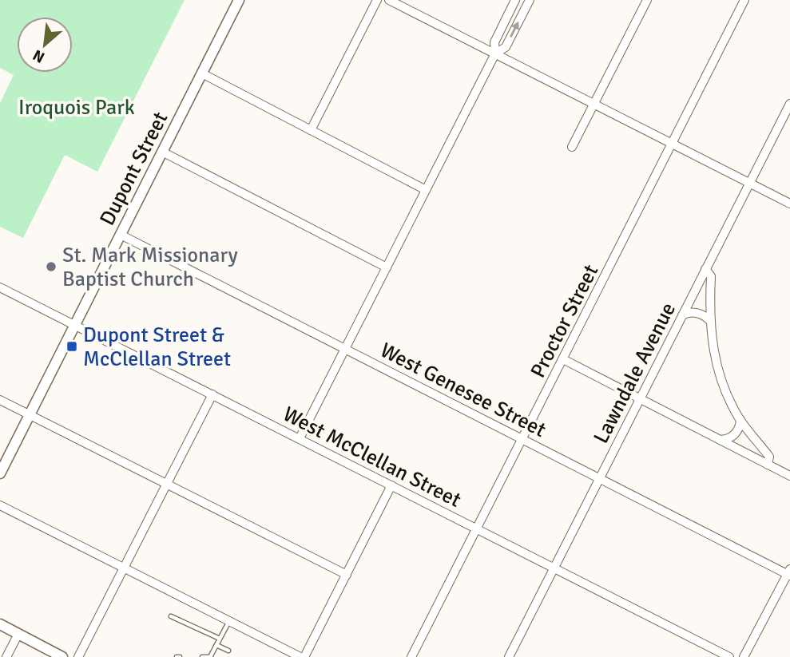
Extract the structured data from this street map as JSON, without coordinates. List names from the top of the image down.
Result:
{
  "streets": {
    "street": [
      "Dupont Street",
      "Proctor Street",
      "Lawndale Avenue",
      "West Genesee Street",
      "West McClellan Street"
    ]
  },
  "crossings": [
    ["Dupont Street", "West Genesee Street"],
    ["Dupont Street", "West McClellan Street"],
    ["Proctor Street", "West Genesee Street"],
    ["Proctor Street", "West McClellan Street"],
    ["Lawndale Avenue", "West Genesee Street"],
    ["Lawndale Avenue", "West McClellan Street"]
  ],
  "parks": ["Iroquois Park"],
  "places": {
    "other": ["St. Mark Missionary Baptist Church"],
    "transit": ["Dupont Street & McClellan Street"]
  },
  "north": "bottom left"
}
